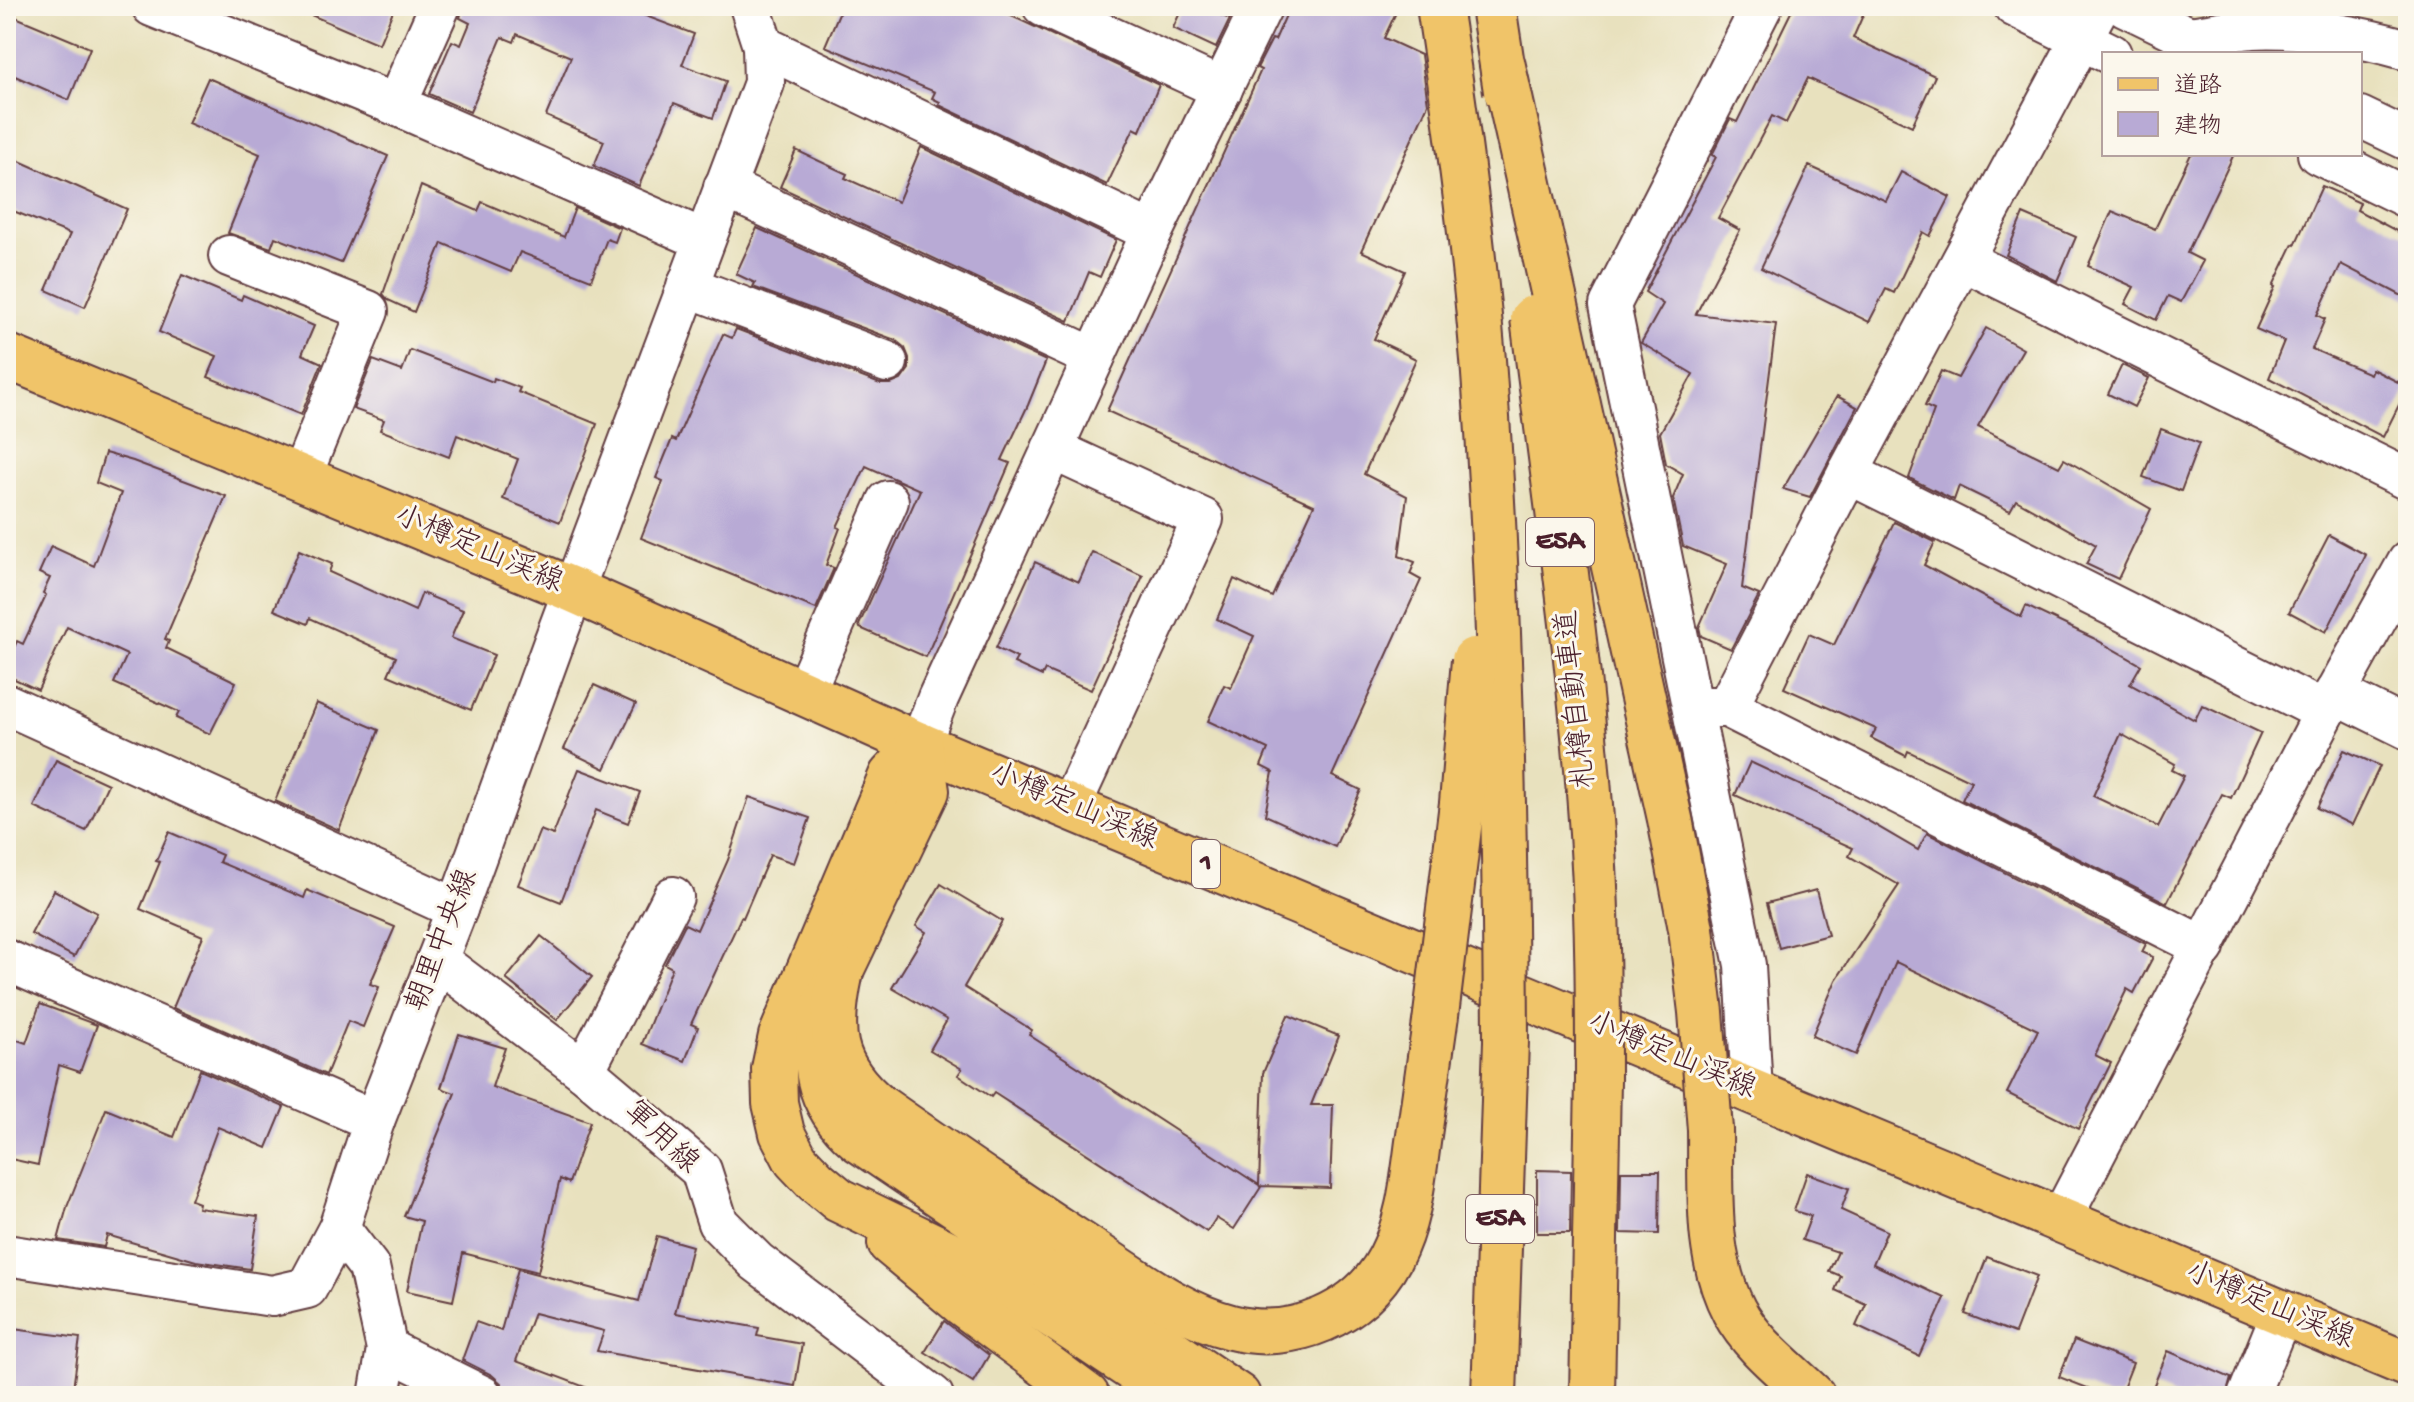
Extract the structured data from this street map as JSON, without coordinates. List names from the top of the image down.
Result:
{
  "streets": {
    "main road": [
      "E5A",
      "小樽定山渓線",
      "札樽自動車道",
      "1"
    ],
    "street": ["朝里中央線", "軍用線"]
  },
  "crossings": [
    ["小樽定山渓線", "朝里中央線"],
    ["朝里中央線", "軍用線"]
  ],
  "legend": ["道路", "建物"]
}
